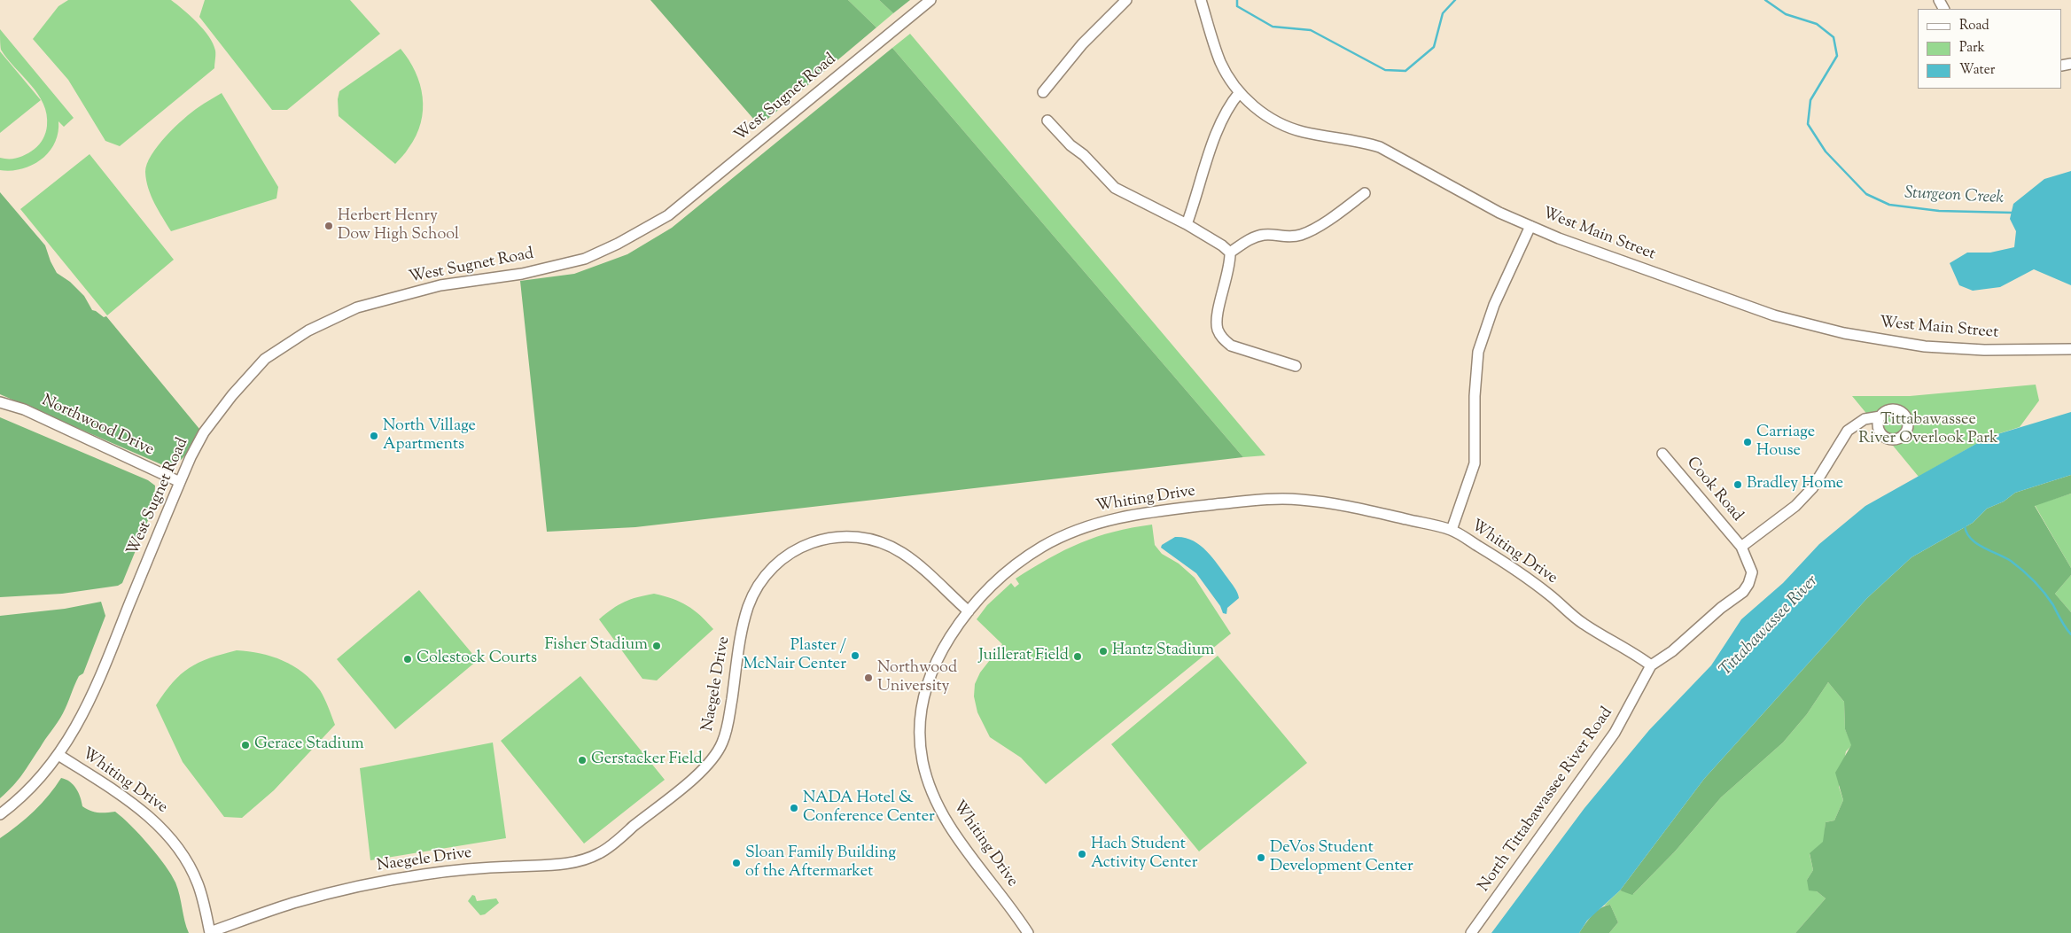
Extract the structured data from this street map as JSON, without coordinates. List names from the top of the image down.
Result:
{
  "streets": {
    "street": [
      "West Sugnet Road",
      "West Main Street",
      "Northwood Drive",
      "Cook Road",
      "Whiting Drive",
      "Naegele Drive",
      "North Tittabawassee River Road"
    ]
  },
  "crossings": [
    ["West Sugnet Road", "Northwood Drive"],
    ["West Sugnet Road", "Whiting Drive"],
    ["Cook Road", "North Tittabawassee River Road"],
    ["Whiting Drive", "Naegele Drive"],
    ["Whiting Drive", "North Tittabawassee River Road"]
  ],
  "water": ["Sturgeon Creek", "Tittabawassee River"],
  "parks": ["Tittabawassee River Overlook Park"],
  "places": [
    "Herbert Henry Dow High School",
    "North Village Apartments",
    "Carriage House",
    "Bradley Home",
    "Fisher Stadium",
    "Hantz Stadium",
    "Plaster / McNair Center",
    "Juillerat Field",
    "Colestock Courts",
    "Northwood University",
    "Gerace Stadium",
    "Gerstacker Field",
    "NADA Hotel & Conference Center",
    "Hach Student Activity Center",
    "DeVos Student Development Center",
    "Sloan Family Building of the Aftermarket"
  ],
  "legend": ["Road", "Park", "Water"]
}
